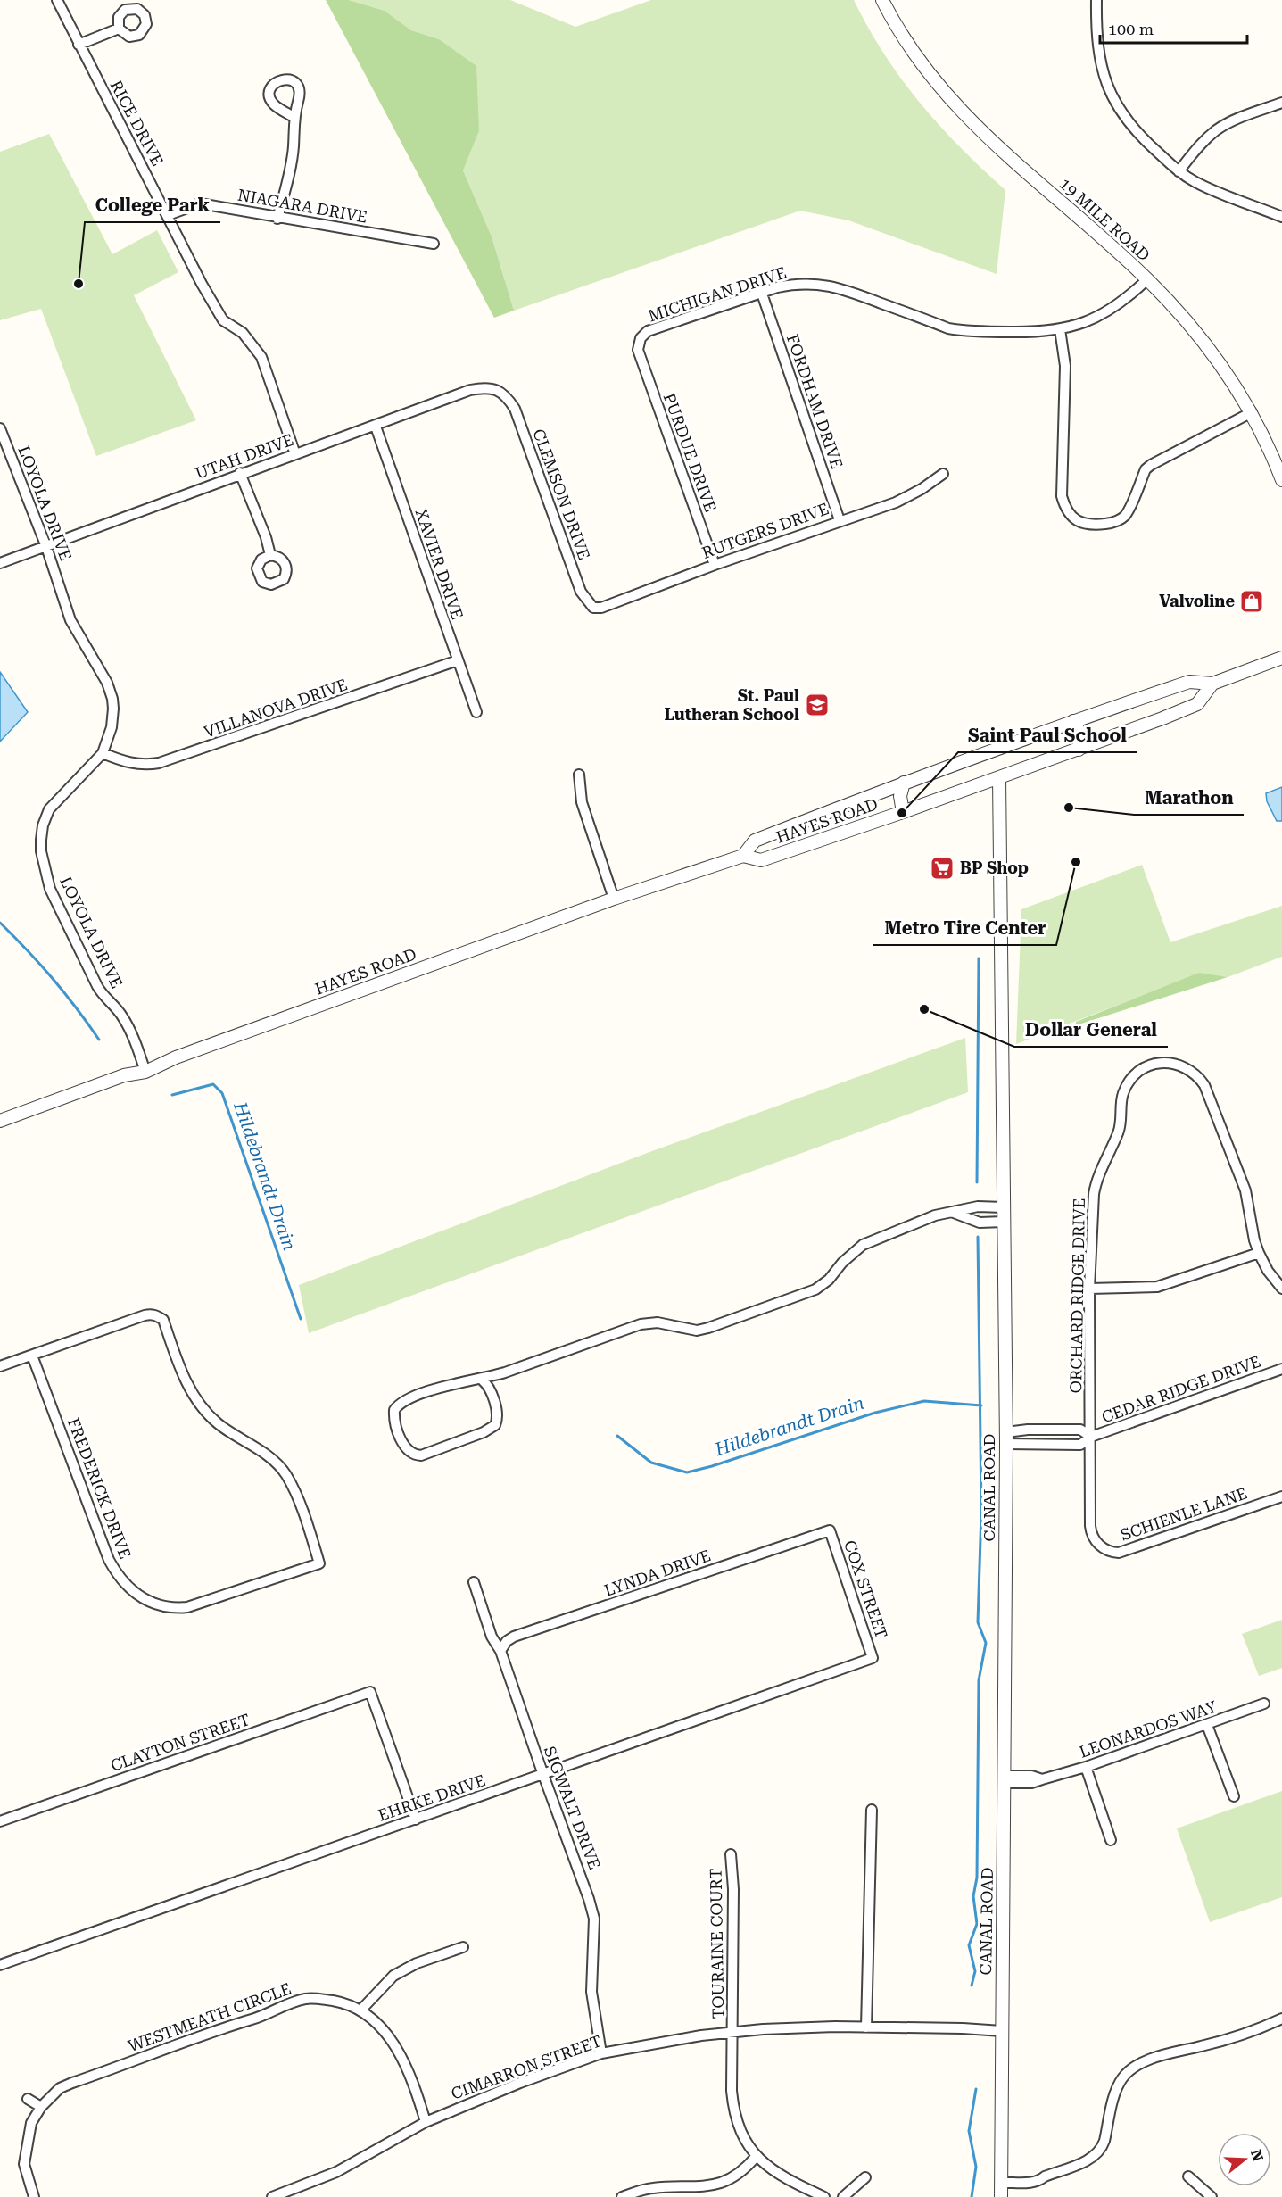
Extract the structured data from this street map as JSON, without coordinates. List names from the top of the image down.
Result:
{
  "streets": {
    "street": [
      "RICE DRIVE",
      "NIAGARA DRIVE",
      "19 MILE ROAD",
      "MICHIGAN DRIVE",
      "FORDHAM DRIVE",
      "PURDUE DRIVE",
      "UTAH DRIVE",
      "CLEMSON DRIVE",
      "LOYOLA DRIVE",
      "RUTGERS DRIVE",
      "XAVIER DRIVE",
      "VILLANOVA DRIVE",
      "HAYES ROAD",
      "ORCHARD RIDGE DRIVE",
      "CEDAR RIDGE DRIVE",
      "CANAL ROAD",
      "FREDERICK DRIVE",
      "SCHIENLE LANE",
      "LYNDA DRIVE",
      "COX STREET",
      "LEONARDOS WAY",
      "CLAYTON STREET",
      "EHRKE DRIVE",
      "SIGWALT DRIVE",
      "TOURAINE COURT",
      "WESTMEATH CIRCLE",
      "CIMARRON STREET"
    ]
  },
  "crossings": [
    ["RICE DRIVE", "NIAGARA DRIVE"],
    ["RICE DRIVE", "UTAH DRIVE"],
    ["19 MILE ROAD", "MICHIGAN DRIVE"],
    ["MICHIGAN DRIVE", "FORDHAM DRIVE"],
    ["MICHIGAN DRIVE", "PURDUE DRIVE"],
    ["FORDHAM DRIVE", "RUTGERS DRIVE"],
    ["PURDUE DRIVE", "RUTGERS DRIVE"],
    ["UTAH DRIVE", "CLEMSON DRIVE"],
    ["UTAH DRIVE", "LOYOLA DRIVE"],
    ["UTAH DRIVE", "XAVIER DRIVE"],
    ["CLEMSON DRIVE", "RUTGERS DRIVE"],
    ["LOYOLA DRIVE", "VILLANOVA DRIVE"],
    ["LOYOLA DRIVE", "HAYES ROAD"],
    ["XAVIER DRIVE", "VILLANOVA DRIVE"],
    ["HAYES ROAD", "CANAL ROAD"],
    ["ORCHARD RIDGE DRIVE", "CEDAR RIDGE DRIVE"],
    ["ORCHARD RIDGE DRIVE", "SCHIENLE LANE"],
    ["CEDAR RIDGE DRIVE", "CANAL ROAD"],
    ["CANAL ROAD", "LEONARDOS WAY"],
    ["CANAL ROAD", "CIMARRON STREET"],
    ["LYNDA DRIVE", "COX STREET"],
    ["LYNDA DRIVE", "SIGWALT DRIVE"],
    ["COX STREET", "EHRKE DRIVE"],
    ["CLAYTON STREET", "EHRKE DRIVE"],
    ["EHRKE DRIVE", "SIGWALT DRIVE"],
    ["SIGWALT DRIVE", "CIMARRON STREET"],
    ["TOURAINE COURT", "CIMARRON STREET"],
    ["WESTMEATH CIRCLE", "CIMARRON STREET"]
  ],
  "water": ["Hildebrandt Drain"],
  "places": {
    "other": [
      "College Park",
      "Marathon",
      "Saint Paul School",
      "Metro Tire Center",
      "Dollar General"
    ],
    "shop": ["Valvoline"],
    "school or university": ["St. Paul Lutheran School"],
    "supermarket": ["BP Shop"]
  },
  "scale_bar": "100 m",
  "north": "right"
}
